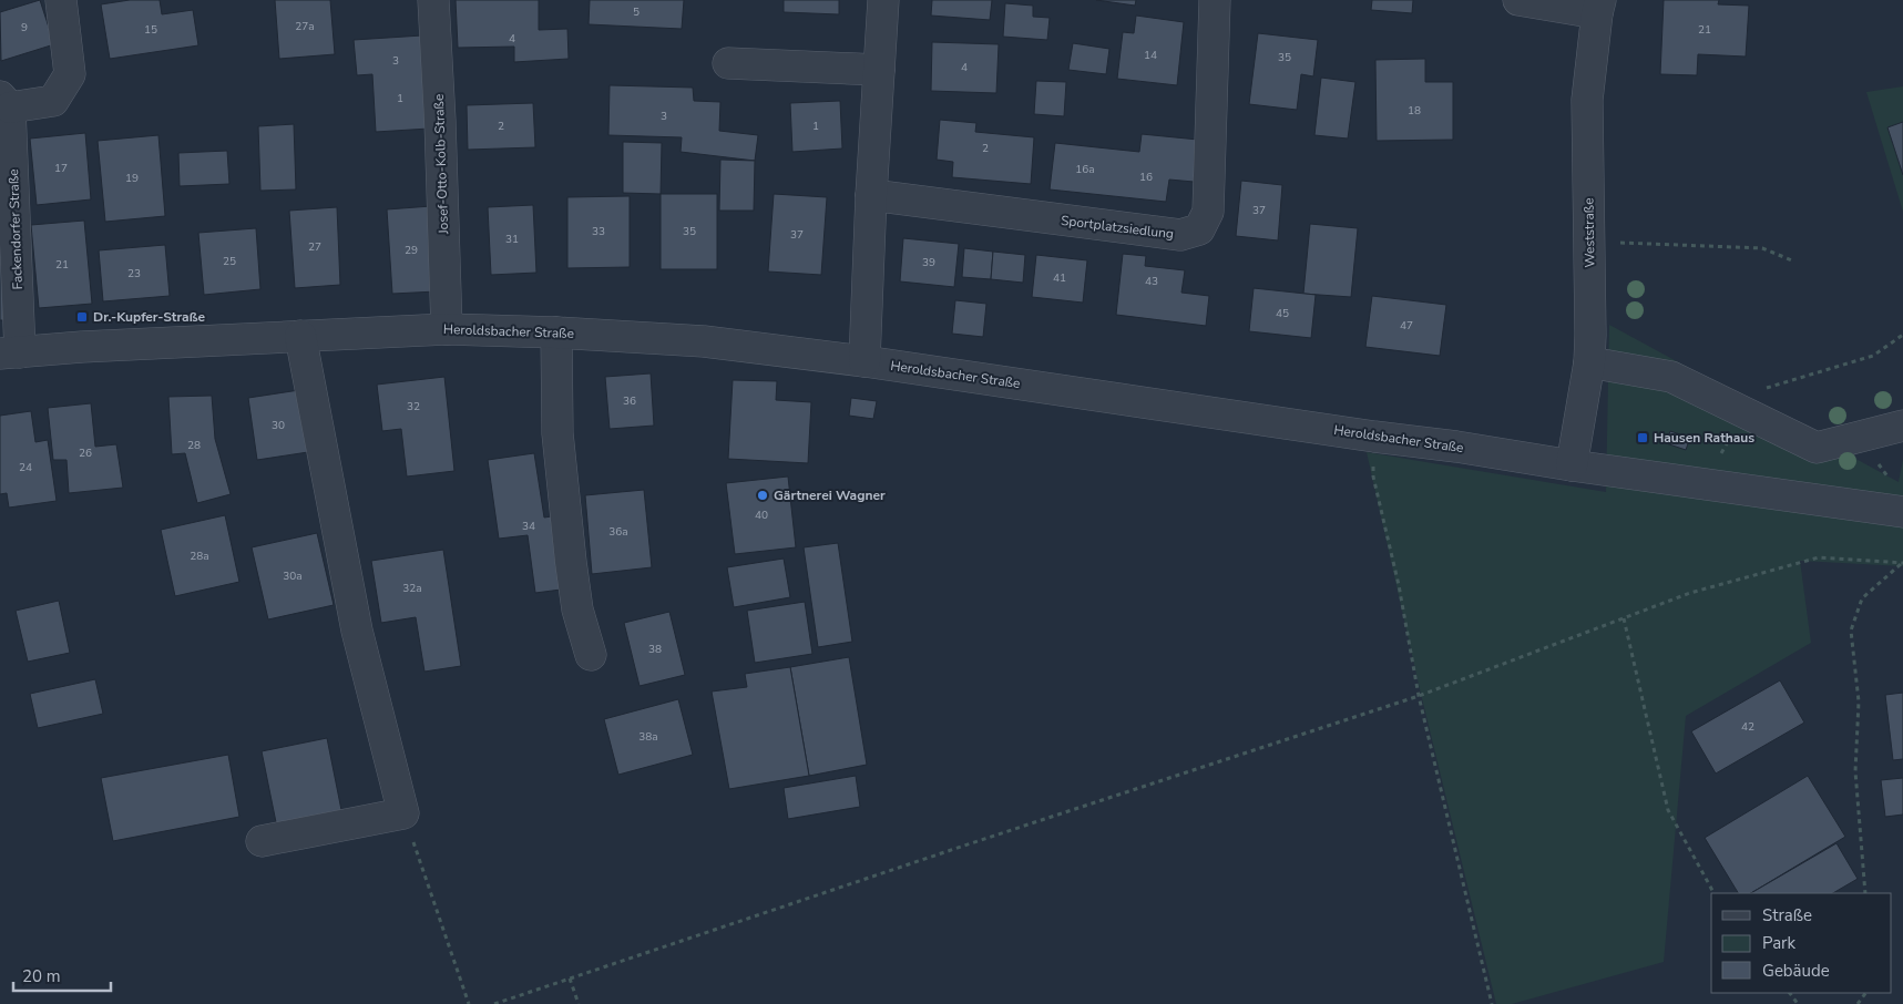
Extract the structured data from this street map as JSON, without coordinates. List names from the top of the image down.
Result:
{
  "streets": {
    "street": [
      "Josef-Otto-Kolb-Straße",
      "Sportplatzsiedlung",
      "Fackendorfer Straße",
      "Weststraße",
      "Heroldsbacher Straße"
    ]
  },
  "crossings": [
    ["Josef-Otto-Kolb-Straße", "Heroldsbacher Straße"],
    ["Fackendorfer Straße", "Heroldsbacher Straße"],
    ["Weststraße", "Heroldsbacher Straße"]
  ],
  "places": {
    "transit": ["Dr.-Kupfer-Straße", "Hausen Rathaus"],
    "other": ["Gärtnerei Wagner"]
  },
  "house_numbers": [
    "5",
    "27a",
    "9",
    "15",
    "21",
    "4",
    "14",
    "35",
    "3",
    "4",
    "1",
    "18",
    "3",
    "2",
    "1",
    "2",
    "17",
    "16a",
    "16",
    "19",
    "37",
    "33",
    "35",
    "37",
    "31",
    "27",
    "29",
    "25",
    "39",
    "21",
    "23",
    "41",
    "43",
    "45",
    "47",
    "36",
    "32",
    "30",
    "28",
    "26",
    "24",
    "40",
    "34",
    "36a",
    "28a",
    "30a",
    "32a",
    "38",
    "42",
    "38a"
  ],
  "legend": ["Straße", "Park", "Gebäude"],
  "scale_bar": "20 m"
}
